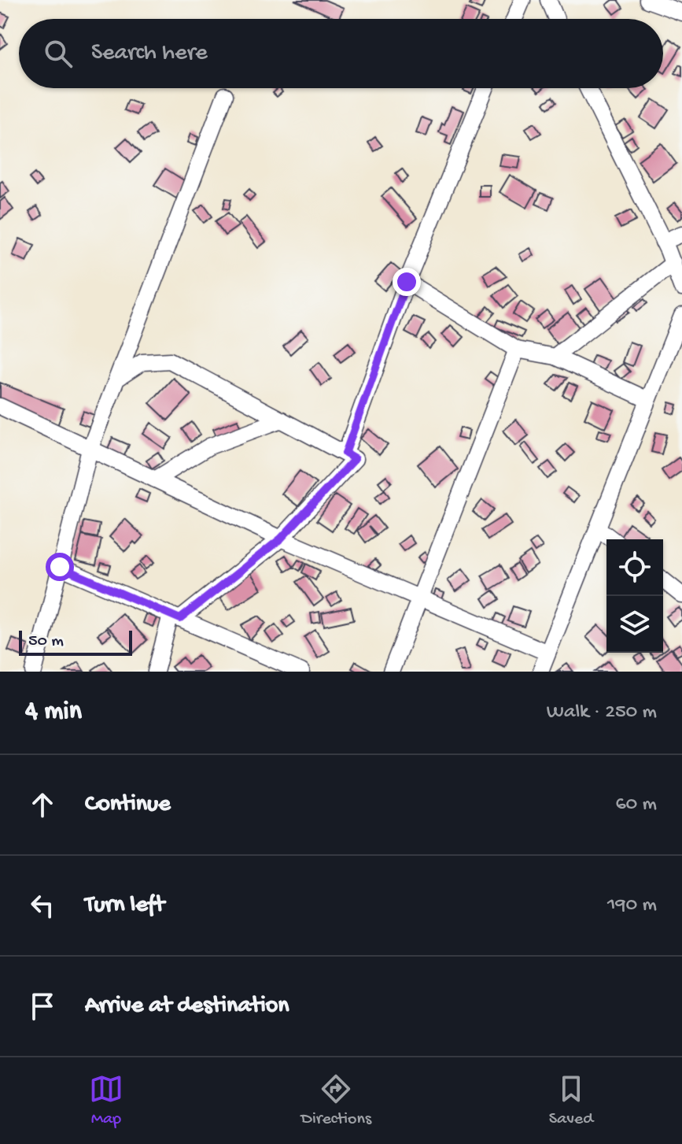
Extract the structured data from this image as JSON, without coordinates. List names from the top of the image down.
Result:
{
  "scale_bar": "50 m",
  "page": {
    "search": "Search here",
    "scale": "50 m",
    "heading": ["4 min", "Walk · 250 m"],
    "list": [
      ["Continue", "60 m"],
      ["Turn left", "190 m"],
      "Arrive at destination"
    ],
    "nav": ["Map", "Directions", "Saved"]
  }
}
